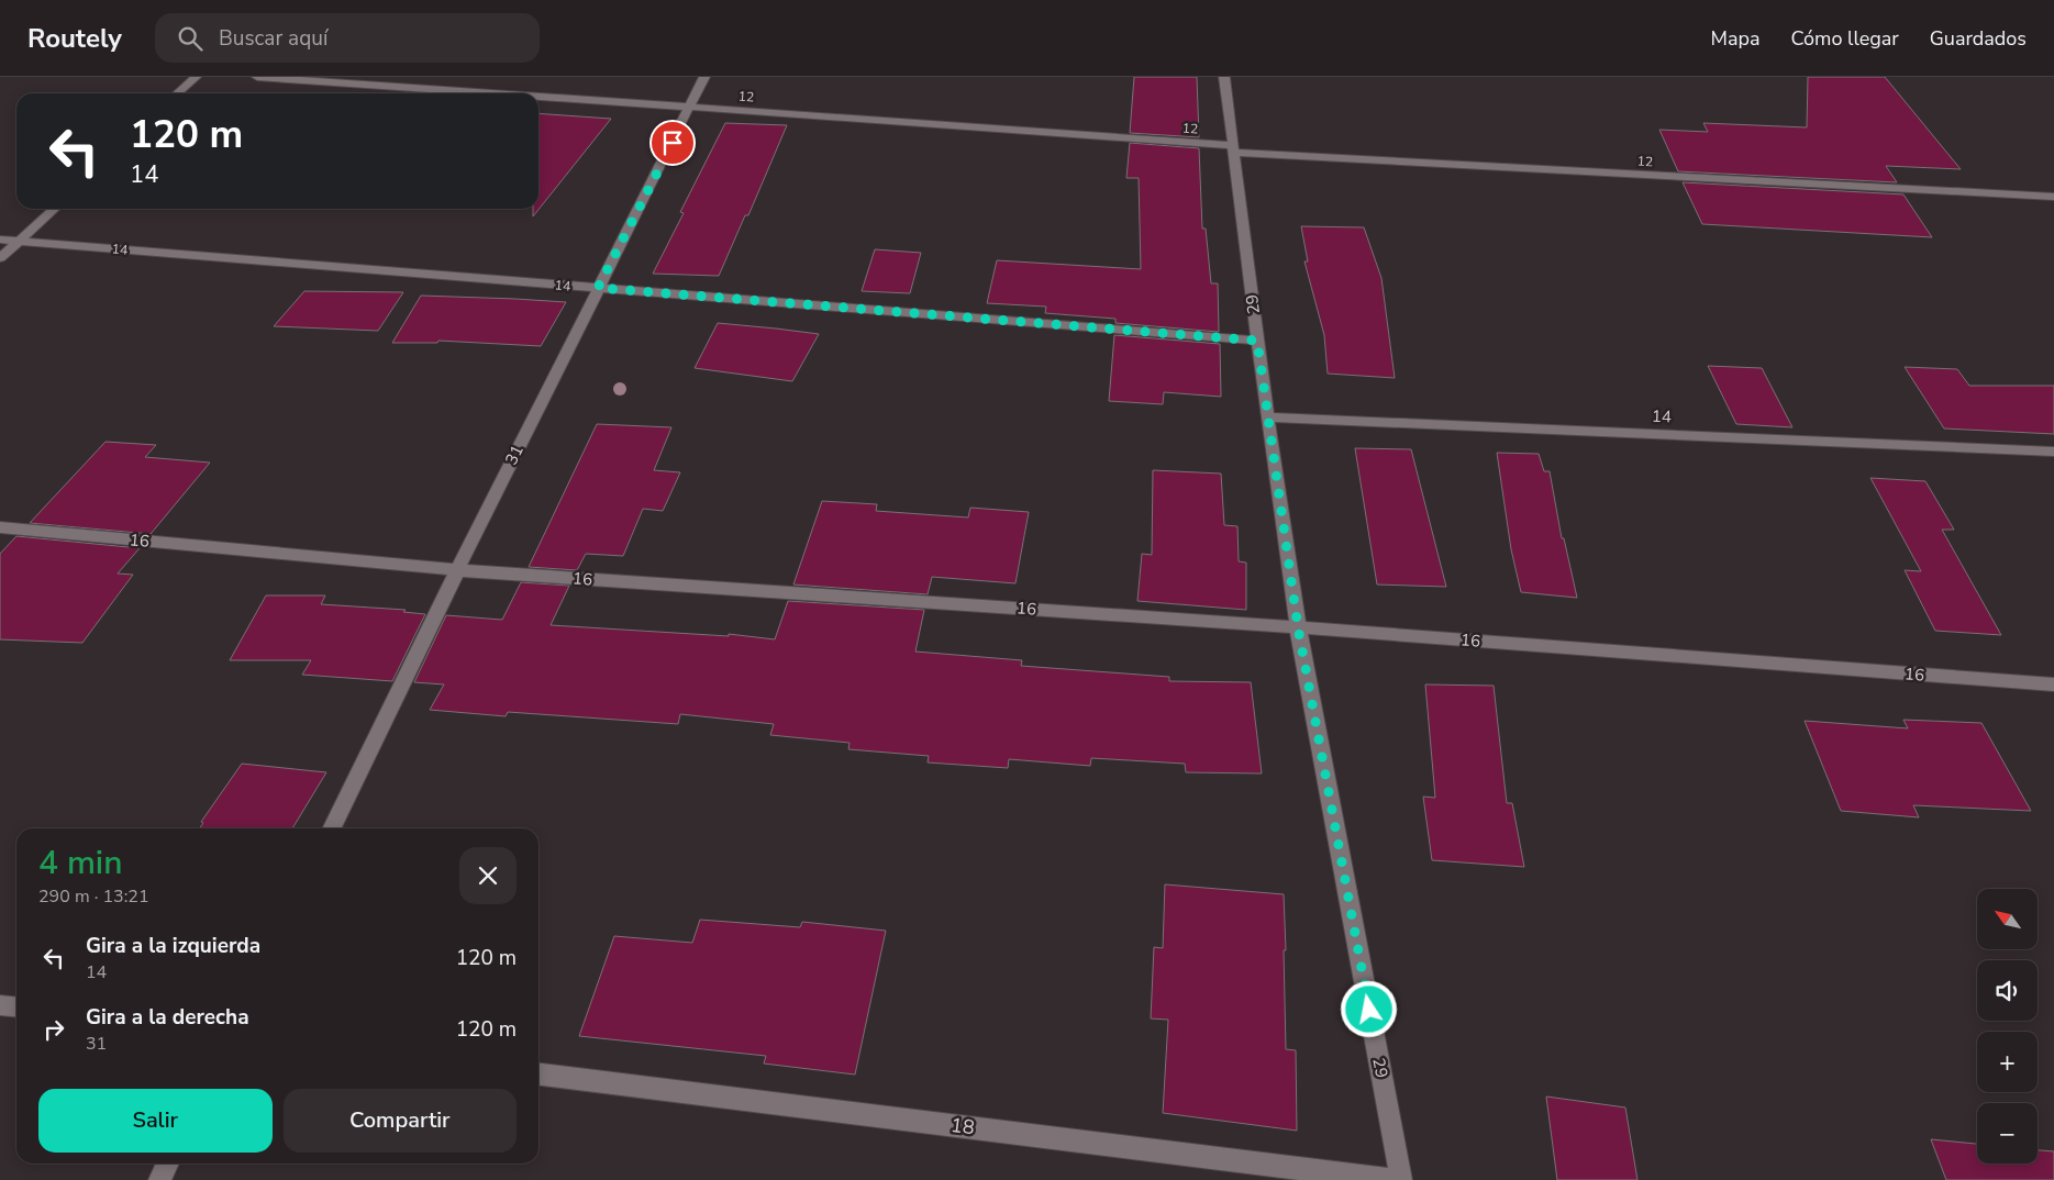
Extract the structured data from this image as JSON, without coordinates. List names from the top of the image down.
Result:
{
  "streets": {
    "street": [
      "12",
      "14",
      "29",
      "31",
      "16",
      "18"
    ]
  },
  "crossings": [
    ["12", "29"],
    ["12", "31"],
    ["14", "29"],
    ["14", "31"],
    ["29", "16"],
    ["31", "16"]
  ],
  "north": "top left",
  "page": {
    "header": "Routely",
    "search": "Buscar aquí",
    "nav": ["Mapa", "Cómo llegar", "Guardados"],
    "turn": ["120 m", "14"],
    "heading": ["4 min", "290 m · 13:21"],
    "map_buttons": ["+", "−"],
    "list": [
      {
        "name": "Gira a la izquierda",
        "note": "14",
        "value": "120 m"
      },
      {
        "name": "Gira a la derecha",
        "note": "31",
        "value": "120 m"
      }
    ],
    "buttons": ["Salir", "Compartir"]
  }
}
